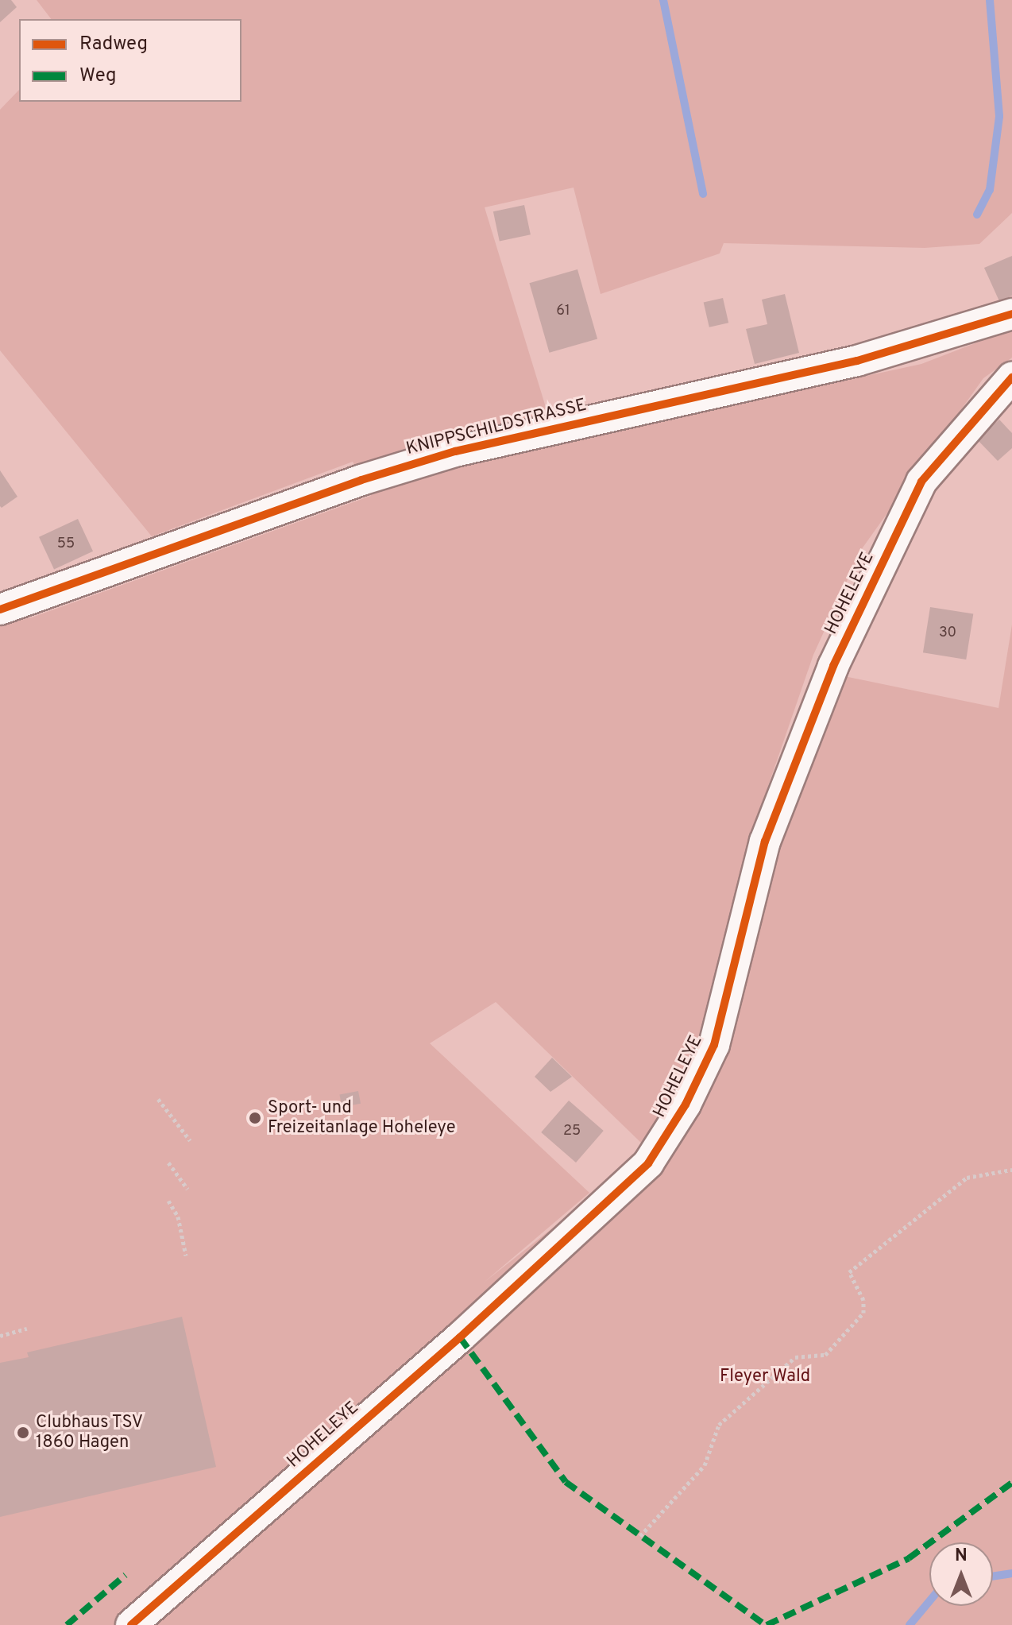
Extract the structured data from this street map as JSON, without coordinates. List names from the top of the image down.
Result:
{
  "streets": {
    "street": ["KNIPPSCHILDSTRASSE", "HOHELEYE"]
  },
  "parks": ["Fleyer Wald"],
  "places": ["Sport- und Freizeitanlage Hoheleye", "Clubhaus TSV 1860 Hagen"],
  "house_numbers": [
    "61",
    "55",
    "30",
    "25"
  ],
  "legend": ["Radweg", "Weg"],
  "north": "top"
}
